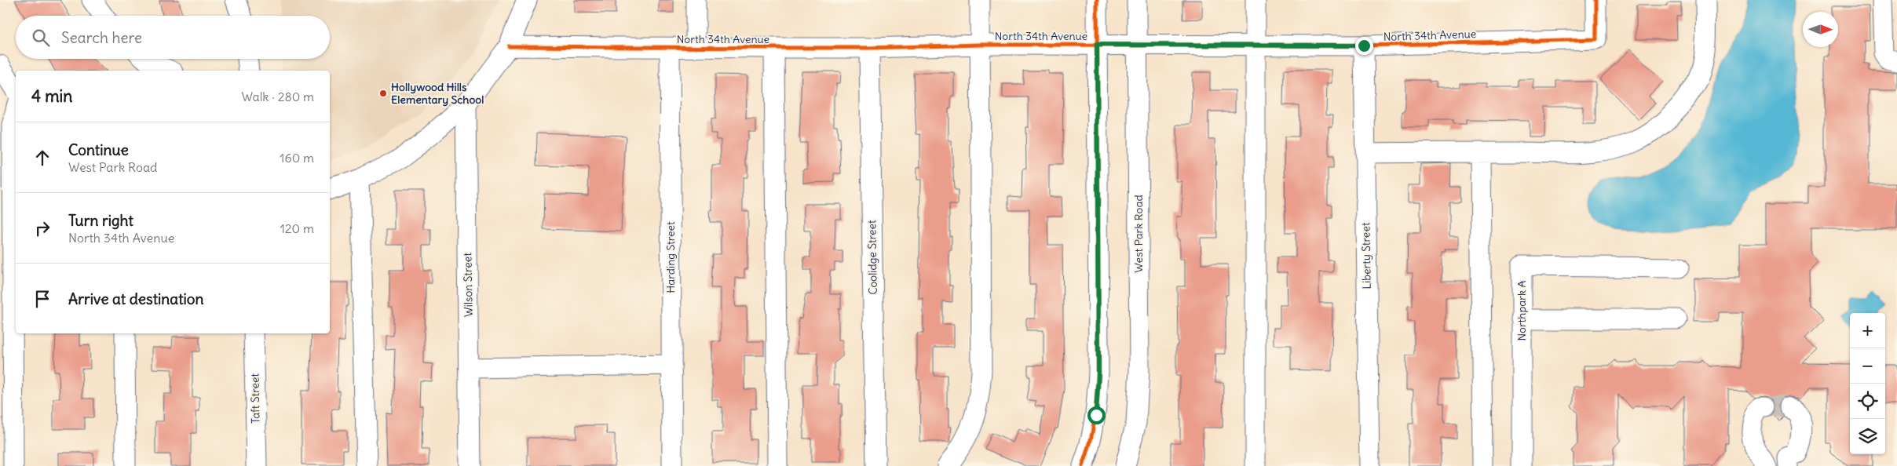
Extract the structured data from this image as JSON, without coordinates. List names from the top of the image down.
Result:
{
  "streets": {
    "street": [
      "North 34th Avenue",
      "West Park Road",
      "Liberty Street",
      "Harding Street",
      "Coolidge Street",
      "Wilson Street",
      "Northpark A",
      "Taft Street"
    ]
  },
  "crossings": [
    ["North 34th Avenue", "West Park Road"],
    ["North 34th Avenue", "Liberty Street"],
    ["North 34th Avenue", "Harding Street"],
    ["North 34th Avenue", "Coolidge Street"]
  ],
  "places": ["Hollywood Hills Elementary School"],
  "north": "right",
  "page": {
    "search": "Search here",
    "heading": ["4 min", "Walk · 280 m"],
    "list": [
      ["Continue", "West Park Road", "160 m"],
      ["Turn right", "North 34th Avenue", "120 m"],
      "Arrive at destination"
    ],
    "map_buttons": ["+", "−"]
  }
}
